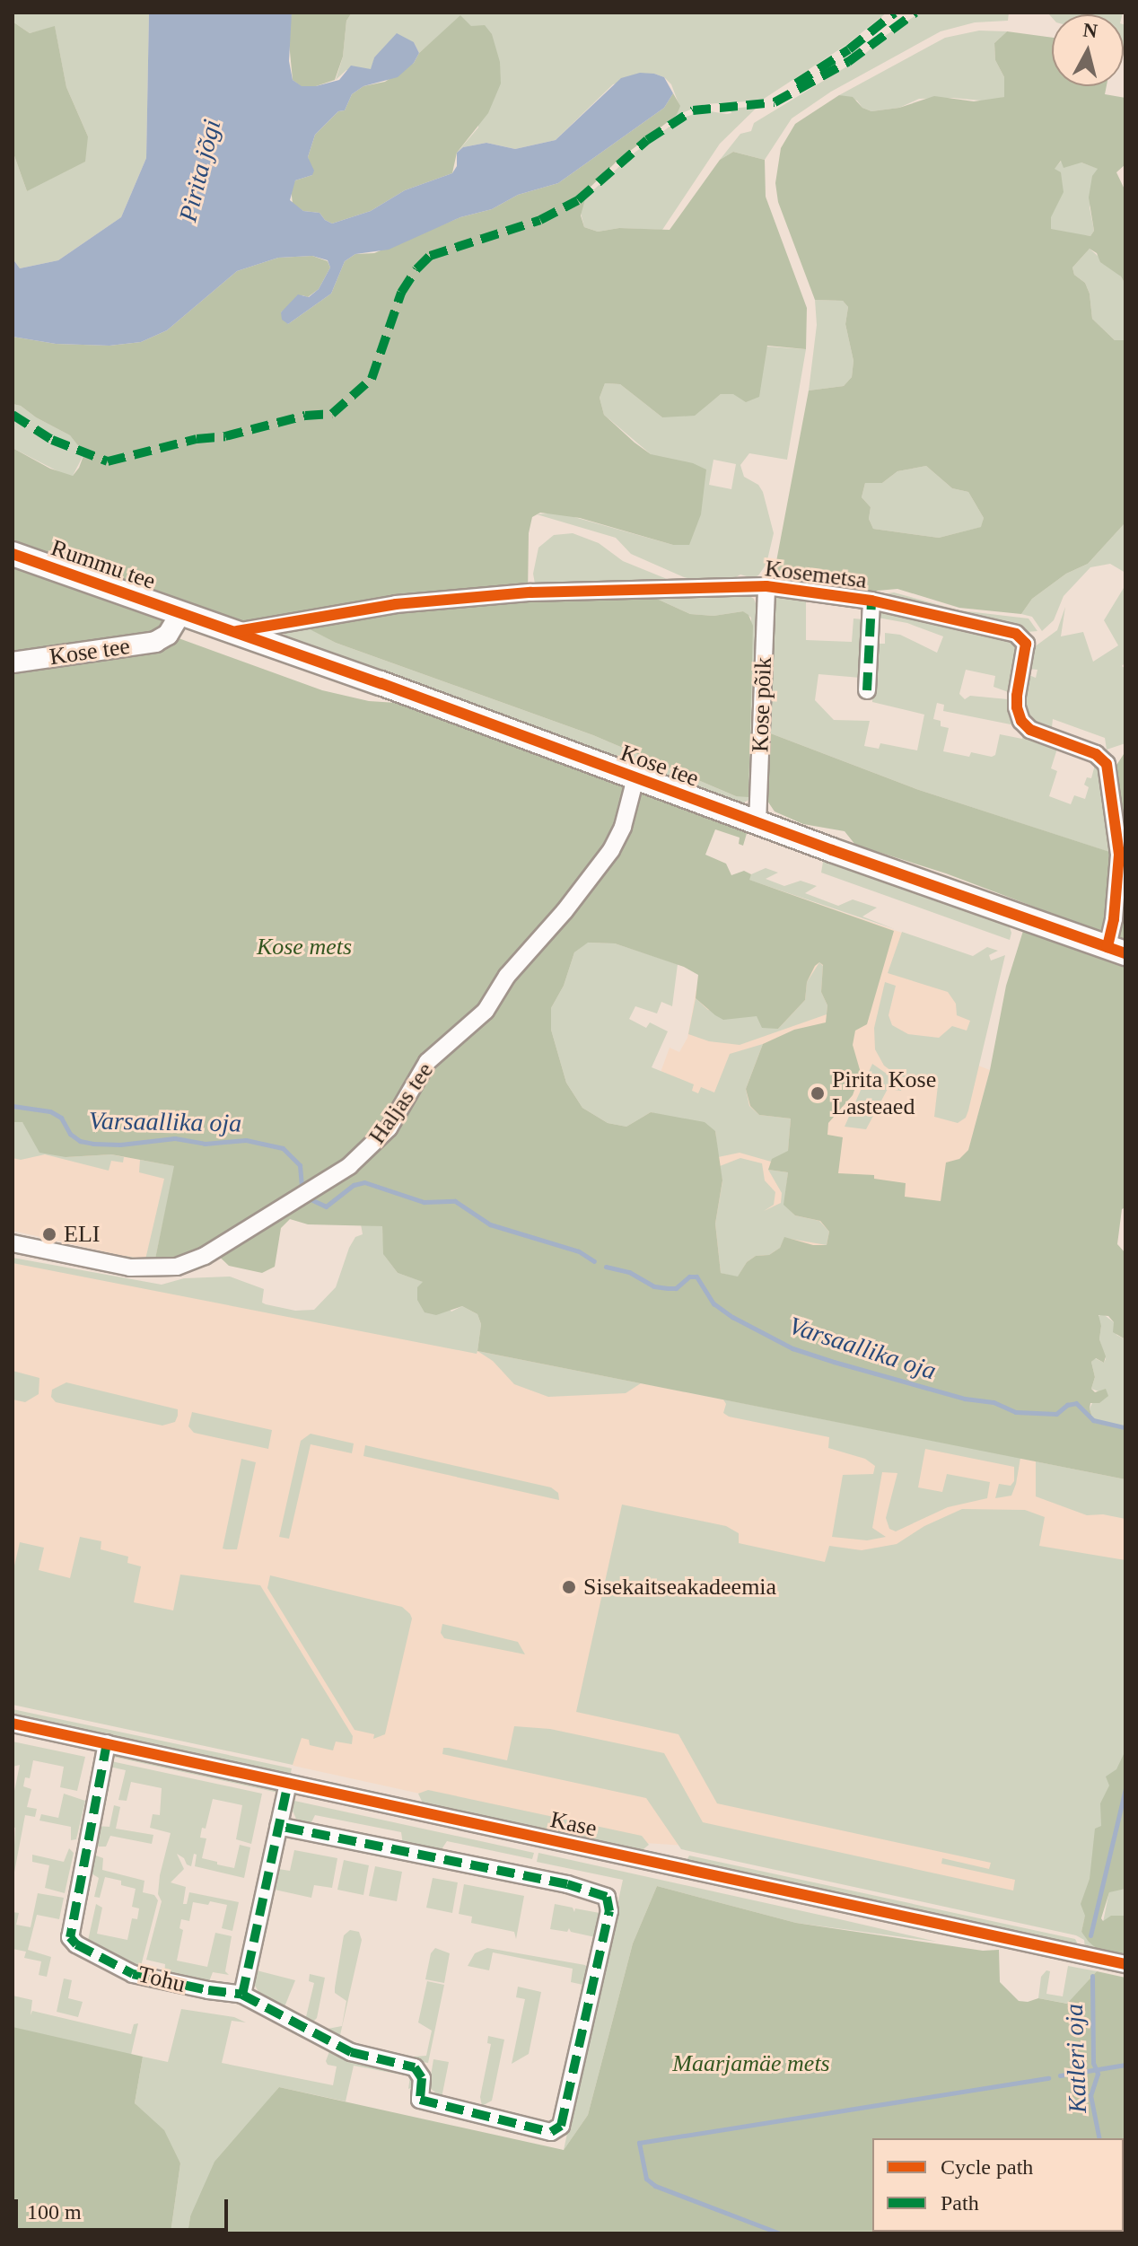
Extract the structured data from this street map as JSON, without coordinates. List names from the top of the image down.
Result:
{
  "streets": {
    "main road": ["Rummu tee", "Kose tee"],
    "street": [
      "Kosemetsa",
      "Kose põik",
      "Haljas tee",
      "Kase",
      "Tohu"
    ]
  },
  "crossings": [
    ["Rummu tee", "Kose tee"],
    ["Kosemetsa", "Kose tee"],
    ["Kosemetsa", "Kose põik"],
    ["Kose tee", "Kose põik"],
    ["Kose tee", "Haljas tee"],
    ["Kase", "Tohu"]
  ],
  "water": ["Pirita jõgi", "Varsaallika oja", "Katleri oja"],
  "parks": ["Kose mets", "Maarjamäe mets"],
  "places": ["Pirita Kose Lasteaed", "ELI", "Sisekaitseakadeemia"],
  "legend": ["Cycle path", "Path"],
  "scale_bar": "100 m",
  "north": "top"
}
